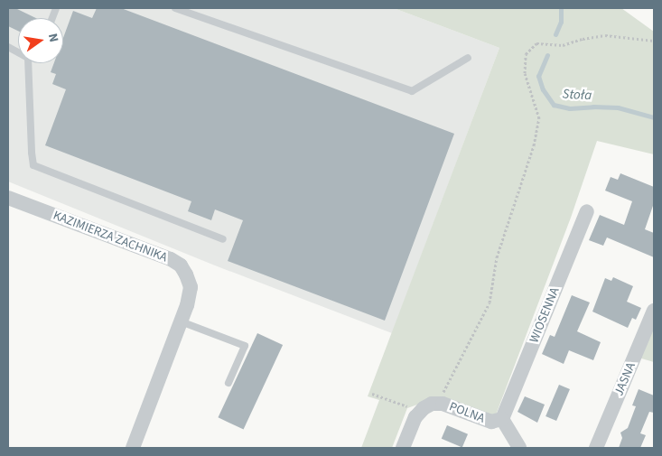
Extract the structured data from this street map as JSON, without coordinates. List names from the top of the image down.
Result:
{
  "streets": {
    "street": [
      "KAZIMIERZA ZACHNIKA",
      "WIOSENNA",
      "JASNA",
      "POLNA"
    ]
  },
  "crossings": [
    ["WIOSENNA", "POLNA"]
  ],
  "water": ["Stoła"],
  "north": "right"
}
